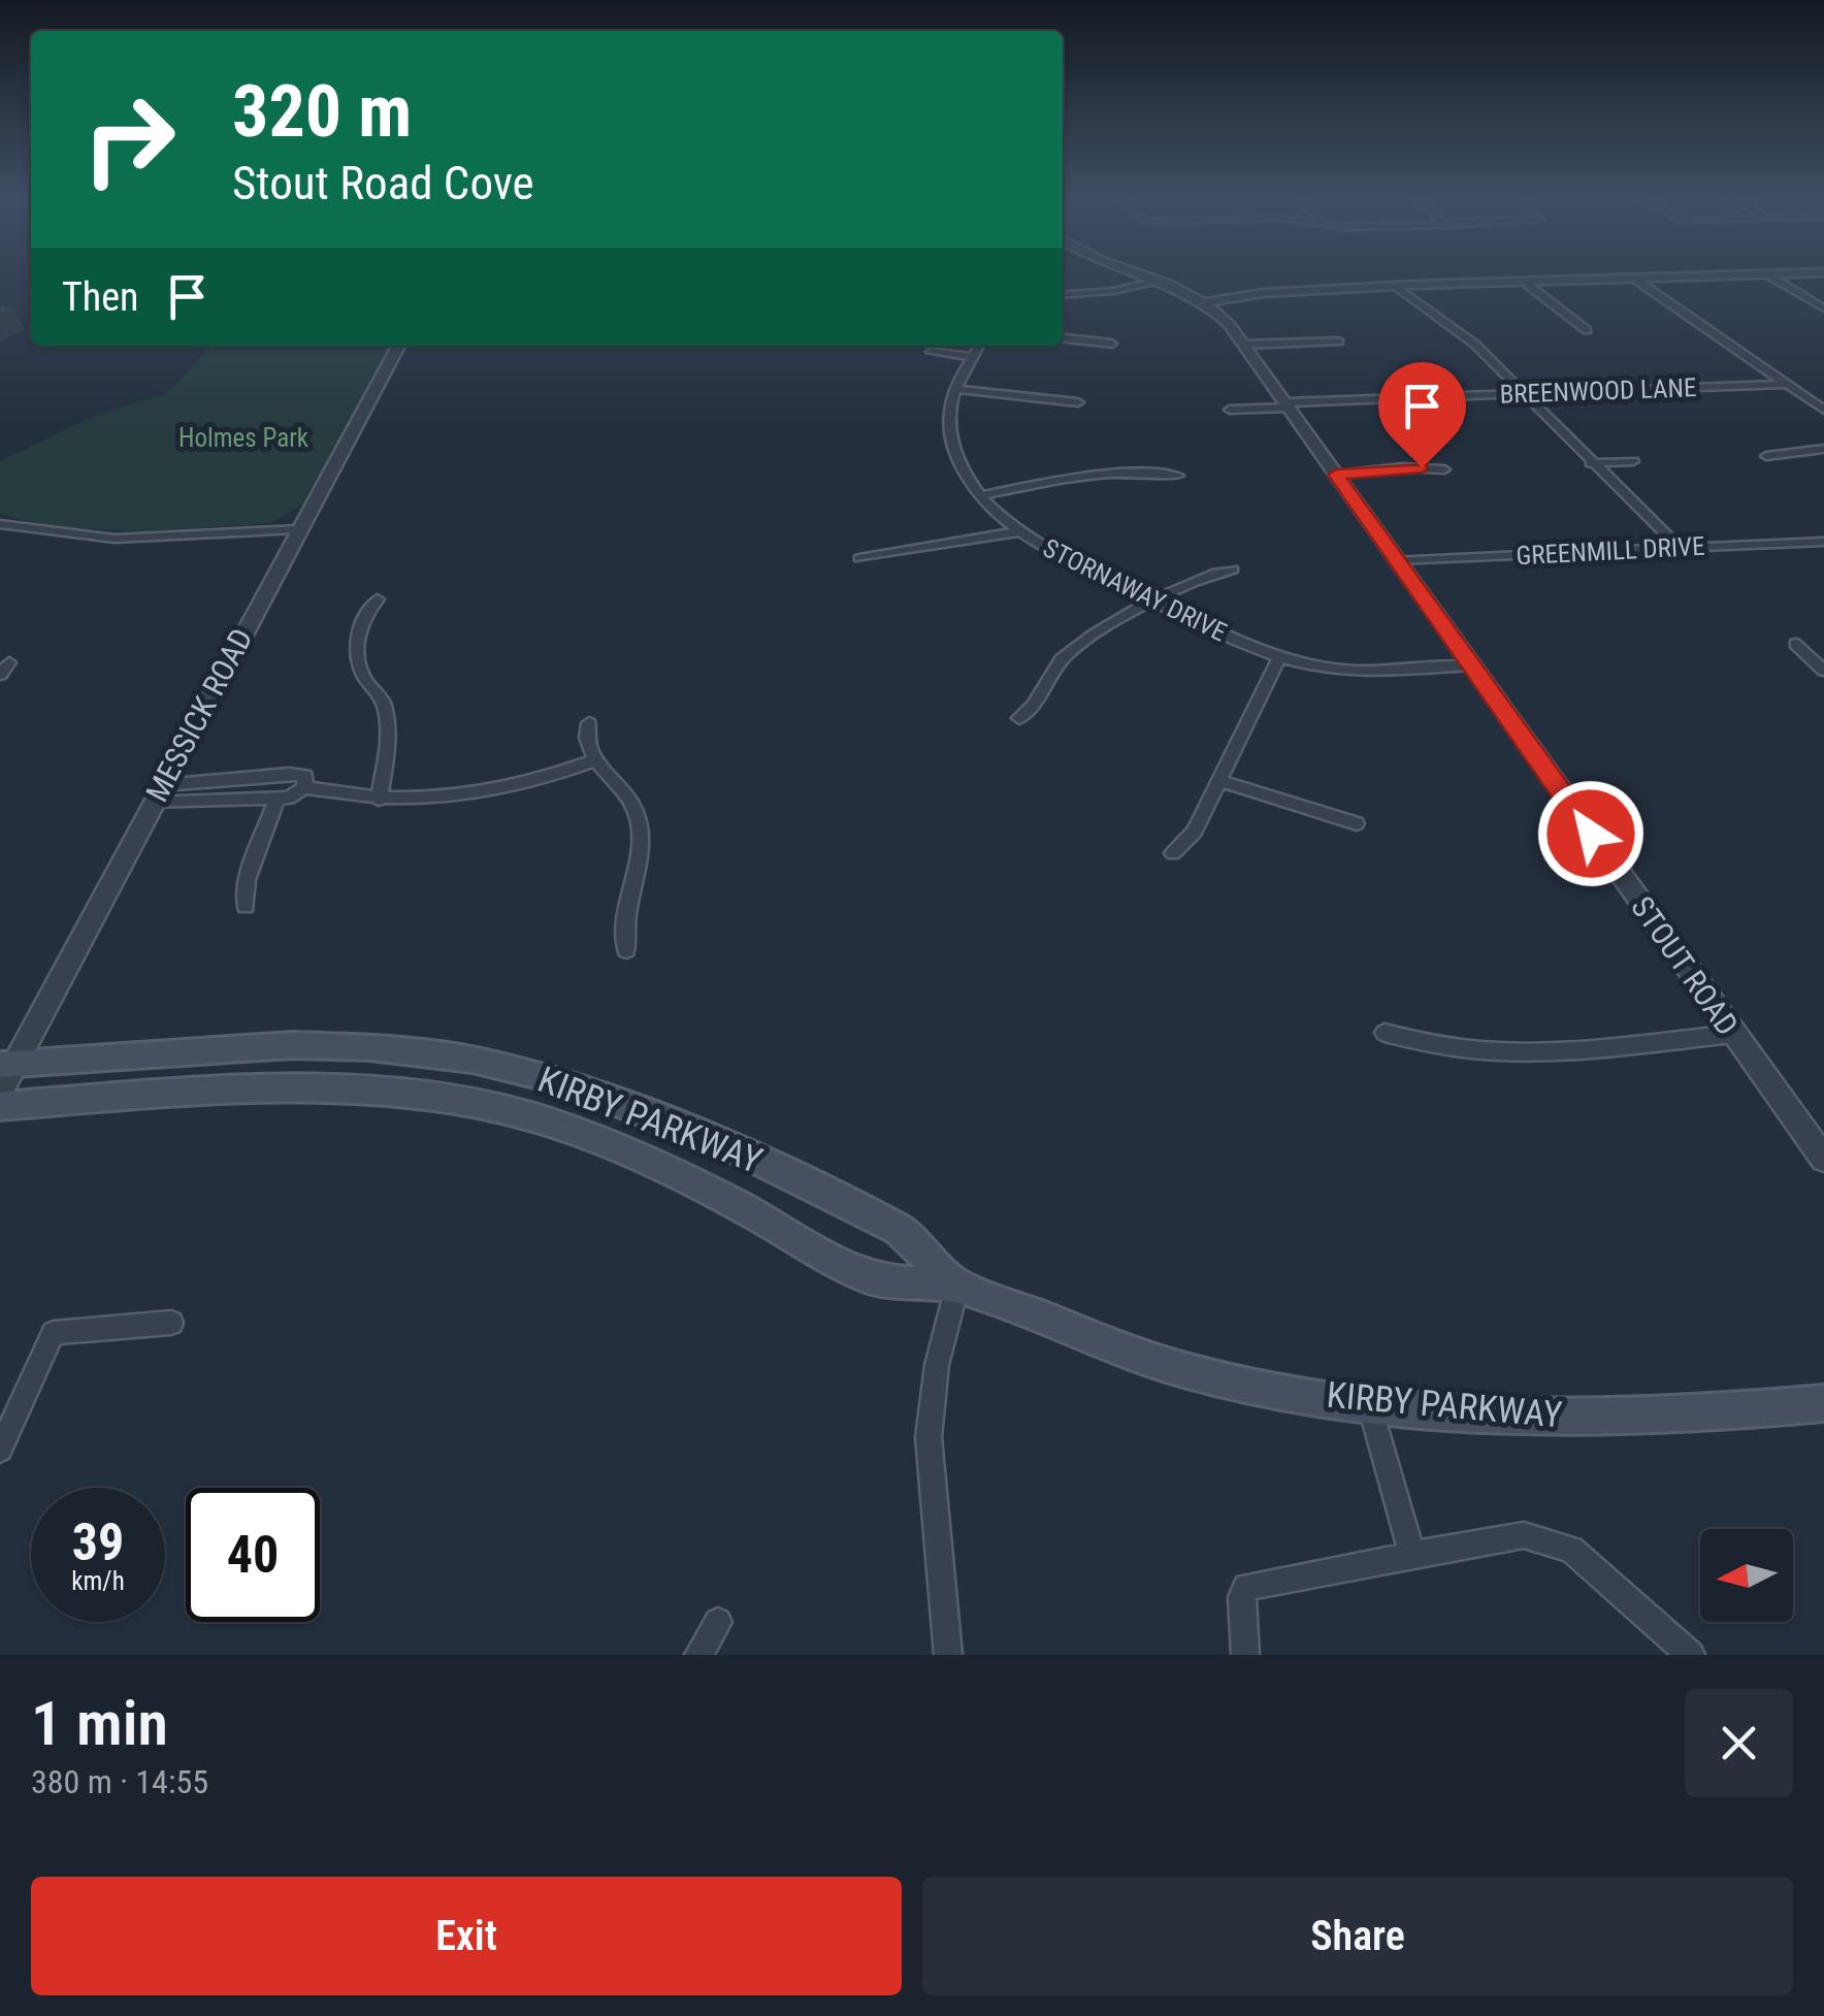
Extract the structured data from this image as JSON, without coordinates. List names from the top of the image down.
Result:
{
  "streets": {
    "main road": ["KIRBY PARKWAY"],
    "street": [
      "BREENWOOD LANE",
      "GREENMILL DRIVE",
      "STORNAWAY DRIVE",
      "MESSICK ROAD",
      "STOUT ROAD"
    ]
  },
  "crossings": [
    ["BREENWOOD LANE", "STOUT ROAD"],
    ["GREENMILL DRIVE", "STOUT ROAD"],
    ["STORNAWAY DRIVE", "STOUT ROAD"],
    ["MESSICK ROAD", "KIRBY PARKWAY"]
  ],
  "parks": ["Holmes Park"],
  "north": "left",
  "page": {
    "turn": ["320 m", "Stout Road Cove"],
    "then": "Then",
    "speed": "39 km/h",
    "limit": "40",
    "heading": ["1 min", "380 m · 14:55"],
    "buttons": ["Exit", "Share"]
  }
}
